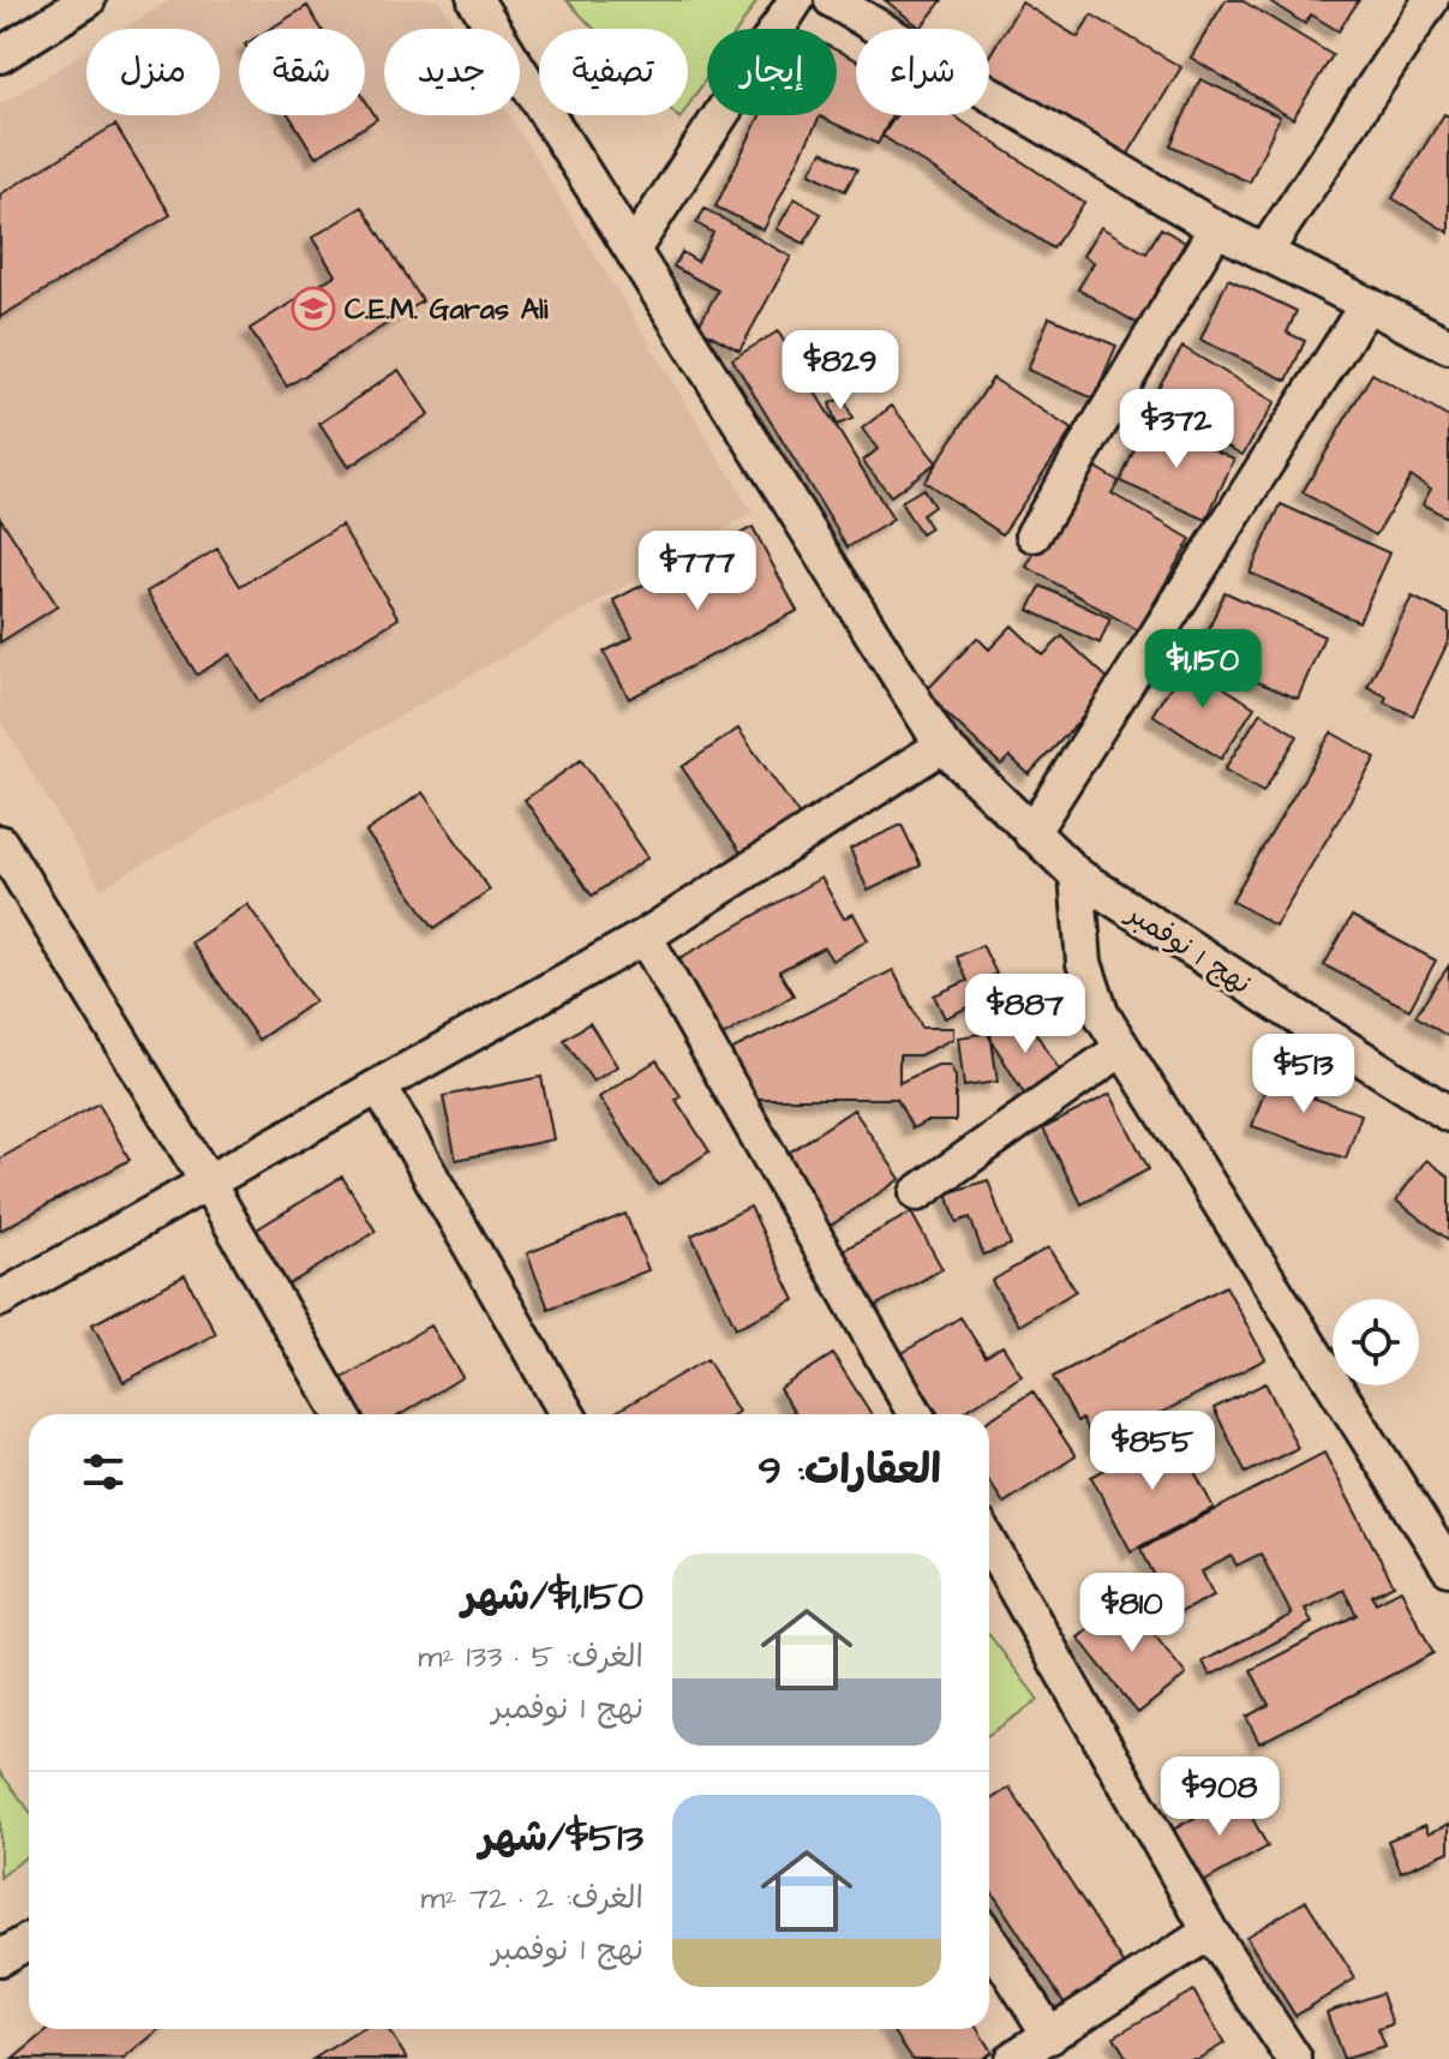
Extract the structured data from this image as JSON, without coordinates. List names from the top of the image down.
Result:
{
  "streets": {
    "street": ["نهج 1 نوفمبر"]
  },
  "places": {
    "school or university": ["C.E.M. Garas Ali"]
  },
  "page": {
    "chip": [
      "شراء",
      "إيجار",
      "تصفية",
      "جديد",
      "شقة",
      "منزل"
    ],
    "price": [
      "$829",
      "$372",
      "$777",
      "$1,150",
      "$887",
      "$513",
      "$855",
      "$810",
      "$908"
    ],
    "heading": "العقارات: 9",
    "list": [
      {
        "name": "$1,150/شهر",
        "note": "الغرف: 5 · 133 m² · نهج 1 نوفمبر"
      },
      {
        "name": "$513/شهر",
        "note": "الغرف: 2 · 72 m² · نهج 1 نوفمبر"
      }
    ]
  }
}
